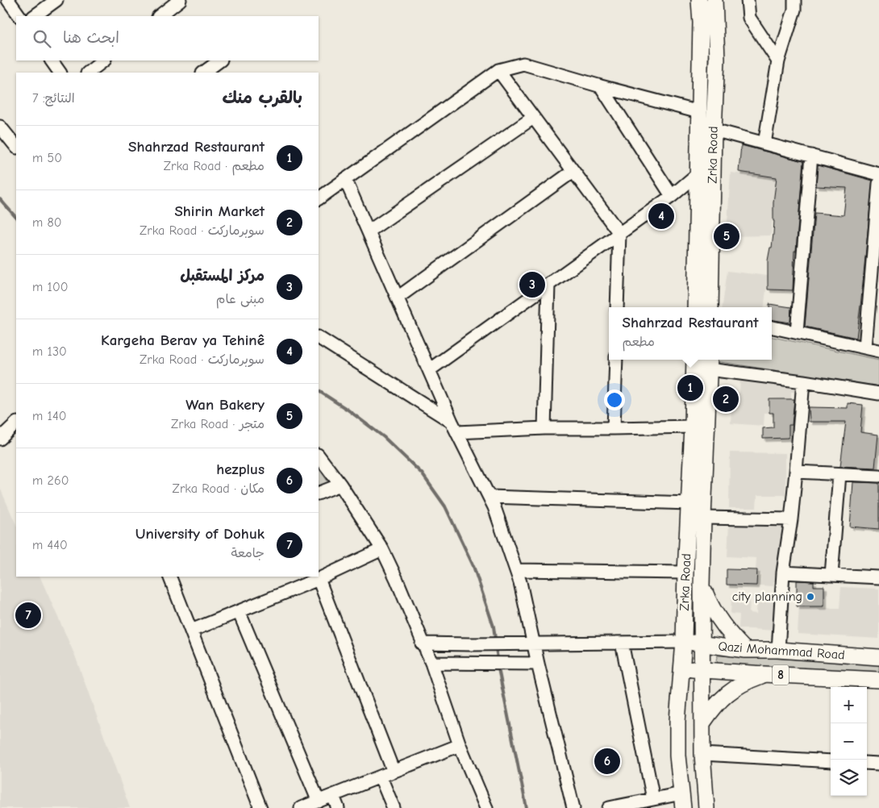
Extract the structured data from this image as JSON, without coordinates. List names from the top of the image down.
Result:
{
  "streets": {
    "main road": ["Zrka Road", "Qazi Mohammad Road", "8"]
  },
  "crossings": [
    ["Zrka Road", "Qazi Mohammad Road"]
  ],
  "places": ["city planning"],
  "page": {
    "search": "ابحث هنا",
    "heading": ["بالقرب منك", "النتائج: 7"],
    "list": [
      {
        "mark": "1",
        "name": "Shahrzad Restaurant",
        "note": "مطعم · Zrka Road",
        "value": "50 m"
      },
      {
        "mark": "2",
        "name": "Shirin Market",
        "note": "سوبرماركت · Zrka Road",
        "value": "80 m"
      },
      {
        "mark": "3",
        "name": "مركز المستقبل",
        "note": "مبنى عام",
        "value": "100 m"
      },
      {
        "mark": "4",
        "name": "Kargeha Berav ya Tehinê",
        "note": "سوبرماركت · Zrka Road",
        "value": "130 m"
      },
      {
        "mark": "5",
        "name": "Wan Bakery",
        "note": "متجر · Zrka Road",
        "value": "140 m"
      },
      {
        "mark": "6",
        "name": "hezplus",
        "note": "مكان · Zrka Road",
        "value": "260 m"
      },
      {
        "mark": "7",
        "name": "University of Dohuk",
        "note": "جامعة",
        "value": "440 m"
      }
    ],
    "pins": [
      "4",
      "5",
      "3",
      "1",
      "2",
      "7",
      "6"
    ],
    "popup": ["Shahrzad Restaurant", "مطعم"],
    "map_buttons": ["+", "−"]
  }
}
